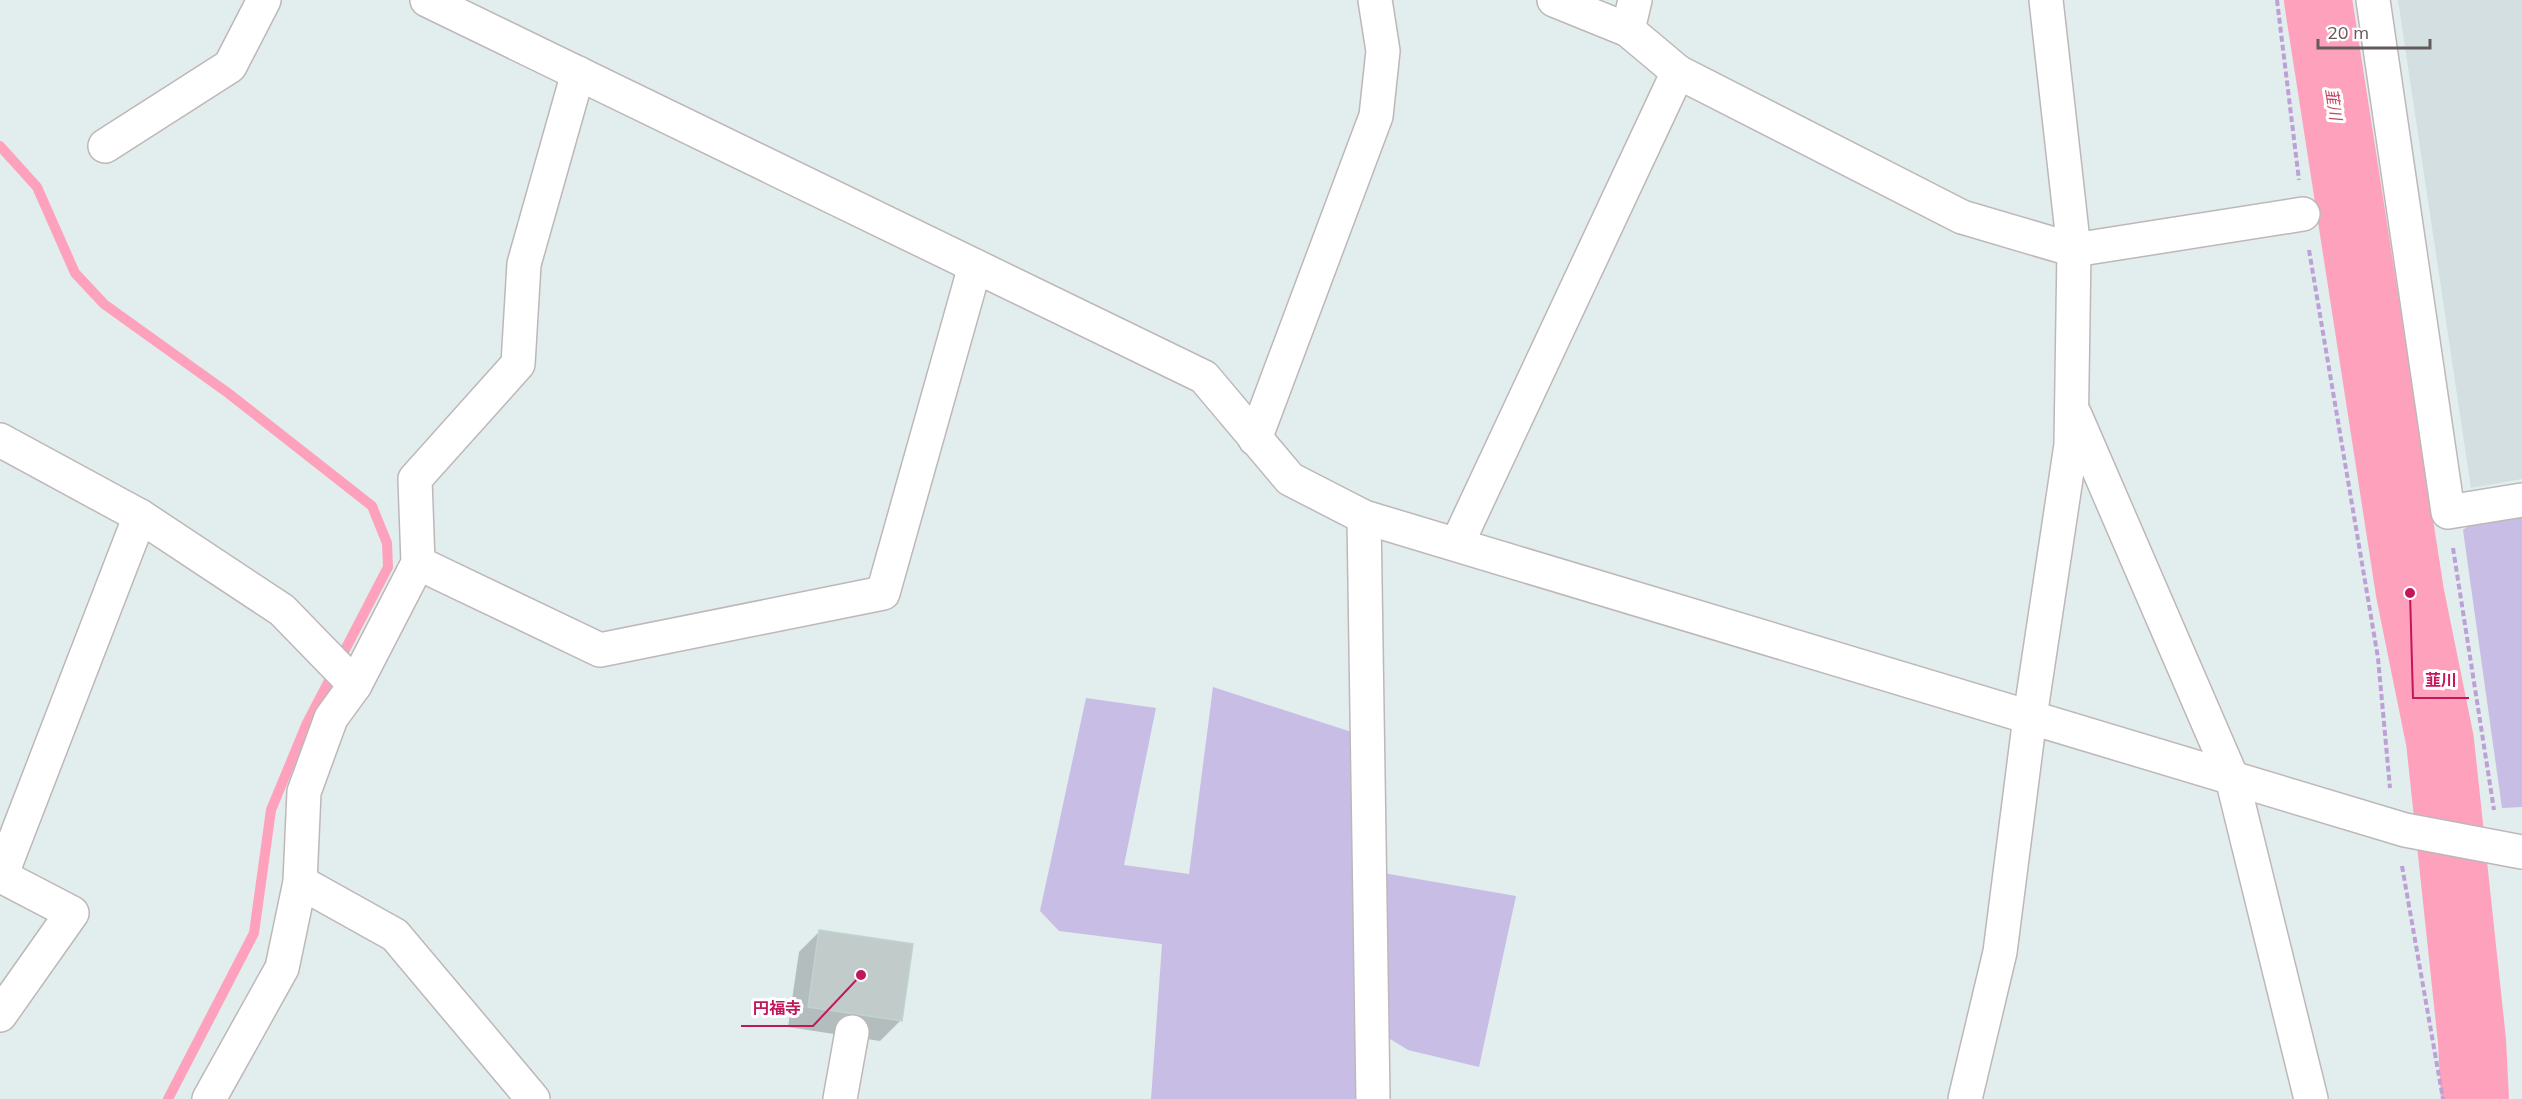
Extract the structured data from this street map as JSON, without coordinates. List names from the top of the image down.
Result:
{
  "water": ["韮川"],
  "places": ["韮川", "円福寺"],
  "scale_bar": "20 m"
}
